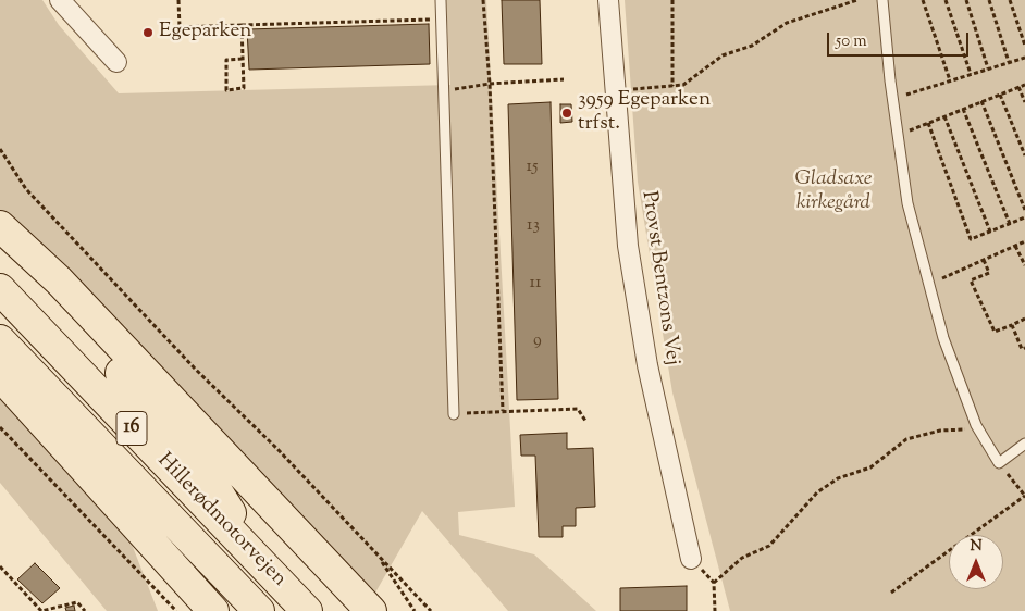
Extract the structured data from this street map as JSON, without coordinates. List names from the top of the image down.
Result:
{
  "streets": {
    "highway": ["16", "Hillerødmotorvejen"],
    "street": ["Provst Bentzons Vej"]
  },
  "parks": ["Gladsaxe kirkegård"],
  "places": ["Egeparken", "3959 Egeparken trfst."],
  "house_numbers": [
    "15",
    "13",
    "11",
    "9"
  ],
  "scale_bar": "50 m",
  "north": "top"
}
